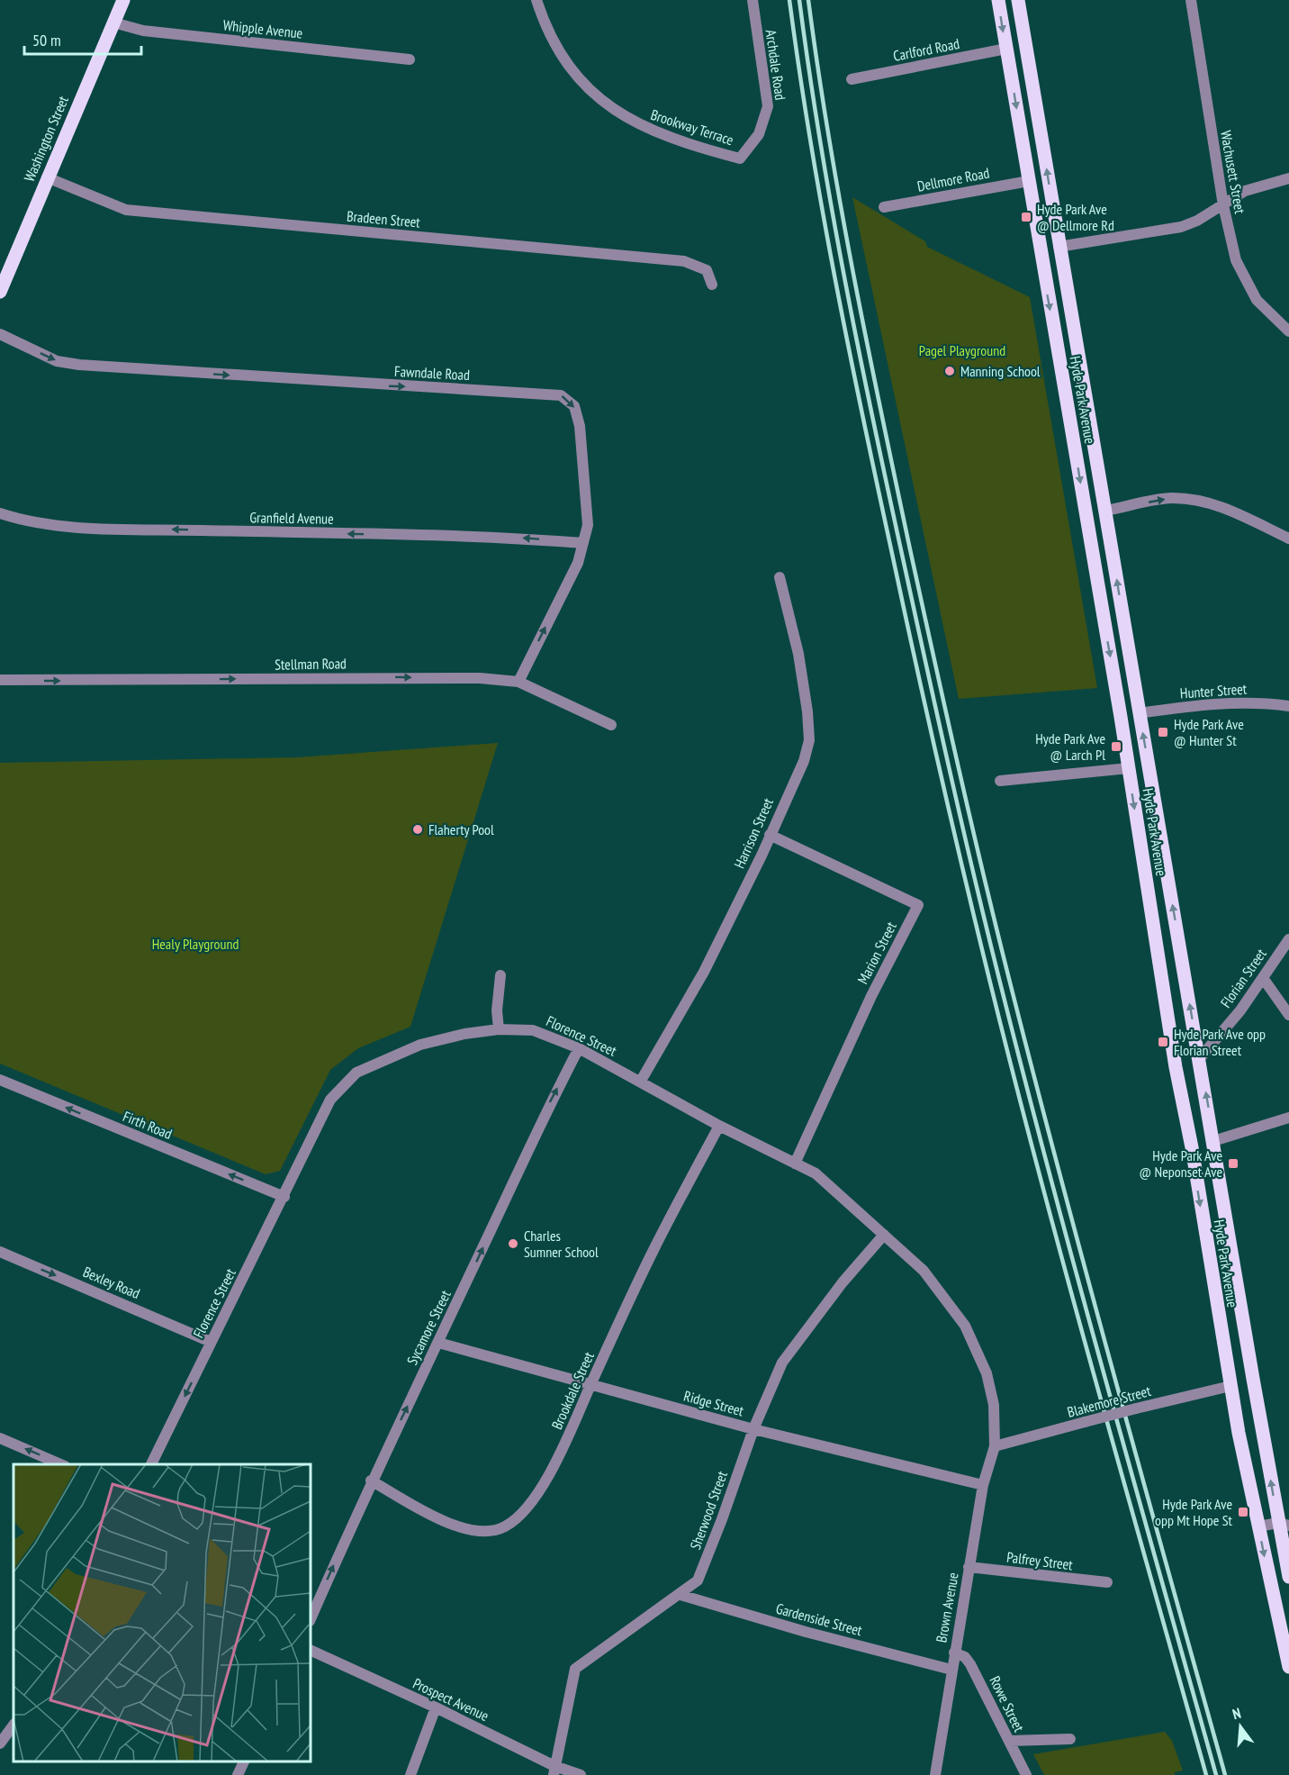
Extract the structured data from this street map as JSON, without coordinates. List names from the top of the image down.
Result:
{
  "streets": {
    "main road": ["Washington Street", "Hyde Park Avenue"],
    "street": [
      "Whipple Avenue",
      "Carlford Road",
      "Archdale Road",
      "Brookway Terrace",
      "Wachusett Street",
      "Dellmore Road",
      "Bradeen Street",
      "Fawndale Road",
      "Granfield Avenue",
      "Stellman Road",
      "Hunter Street",
      "Harrison Street",
      "Marion Street",
      "Florian Street",
      "Florence Street",
      "Firth Road",
      "Bexley Road",
      "Sycamore Street",
      "Brookdale Street",
      "Blakemore Street",
      "Ridge Street",
      "Sherwood Street",
      "Palfrey Street",
      "Brown Avenue",
      "Gardenside Street",
      "Prospect Avenue",
      "Rowe Street"
    ]
  },
  "crossings": [
    ["Whipple Avenue", "Washington Street"],
    ["Carlford Road", "Hyde Park Avenue"],
    ["Archdale Road", "Brookway Terrace"],
    ["Washington Street", "Bradeen Street"],
    ["Dellmore Road", "Hyde Park Avenue"],
    ["Fawndale Road", "Granfield Avenue"],
    ["Fawndale Road", "Stellman Road"],
    ["Hyde Park Avenue", "Hunter Street"],
    ["Hyde Park Avenue", "Florian Street"],
    ["Hyde Park Avenue", "Blakemore Street"],
    ["Harrison Street", "Marion Street"],
    ["Harrison Street", "Florence Street"],
    ["Marion Street", "Florence Street"],
    ["Florence Street", "Firth Road"],
    ["Florence Street", "Bexley Road"],
    ["Florence Street", "Sycamore Street"],
    ["Florence Street", "Brookdale Street"],
    ["Florence Street", "Blakemore Street"],
    ["Florence Street", "Sherwood Street"],
    ["Florence Street", "Brown Avenue"],
    ["Sycamore Street", "Brookdale Street"],
    ["Sycamore Street", "Ridge Street"],
    ["Brookdale Street", "Ridge Street"],
    ["Blakemore Street", "Brown Avenue"],
    ["Ridge Street", "Sherwood Street"],
    ["Ridge Street", "Brown Avenue"],
    ["Sherwood Street", "Gardenside Street"],
    ["Sherwood Street", "Prospect Avenue"],
    ["Palfrey Street", "Brown Avenue"],
    ["Brown Avenue", "Gardenside Street"],
    ["Brown Avenue", "Rowe Street"]
  ],
  "one_way": [
    "Granfield Avenue",
    "Stellman Road",
    "Firth Road",
    "Bexley Road",
    "Sycamore Street"
  ],
  "parks": ["Pagel Playground", "Healy Playground"],
  "places": {
    "transit": [
      "Hyde Park Ave @ Dellmore Rd",
      "Hyde Park Ave @ Hunter St",
      "Hyde Park Ave @ Larch Pl",
      "Hyde Park Ave opp Florian Street",
      "Hyde Park Ave @ Neponset Ave",
      "Hyde Park Ave opp Mt Hope St"
    ],
    "other": ["Manning School", "Flaherty Pool", "Charles Sumner School"]
  },
  "scale_bar": "50 m",
  "north": "top"
}
